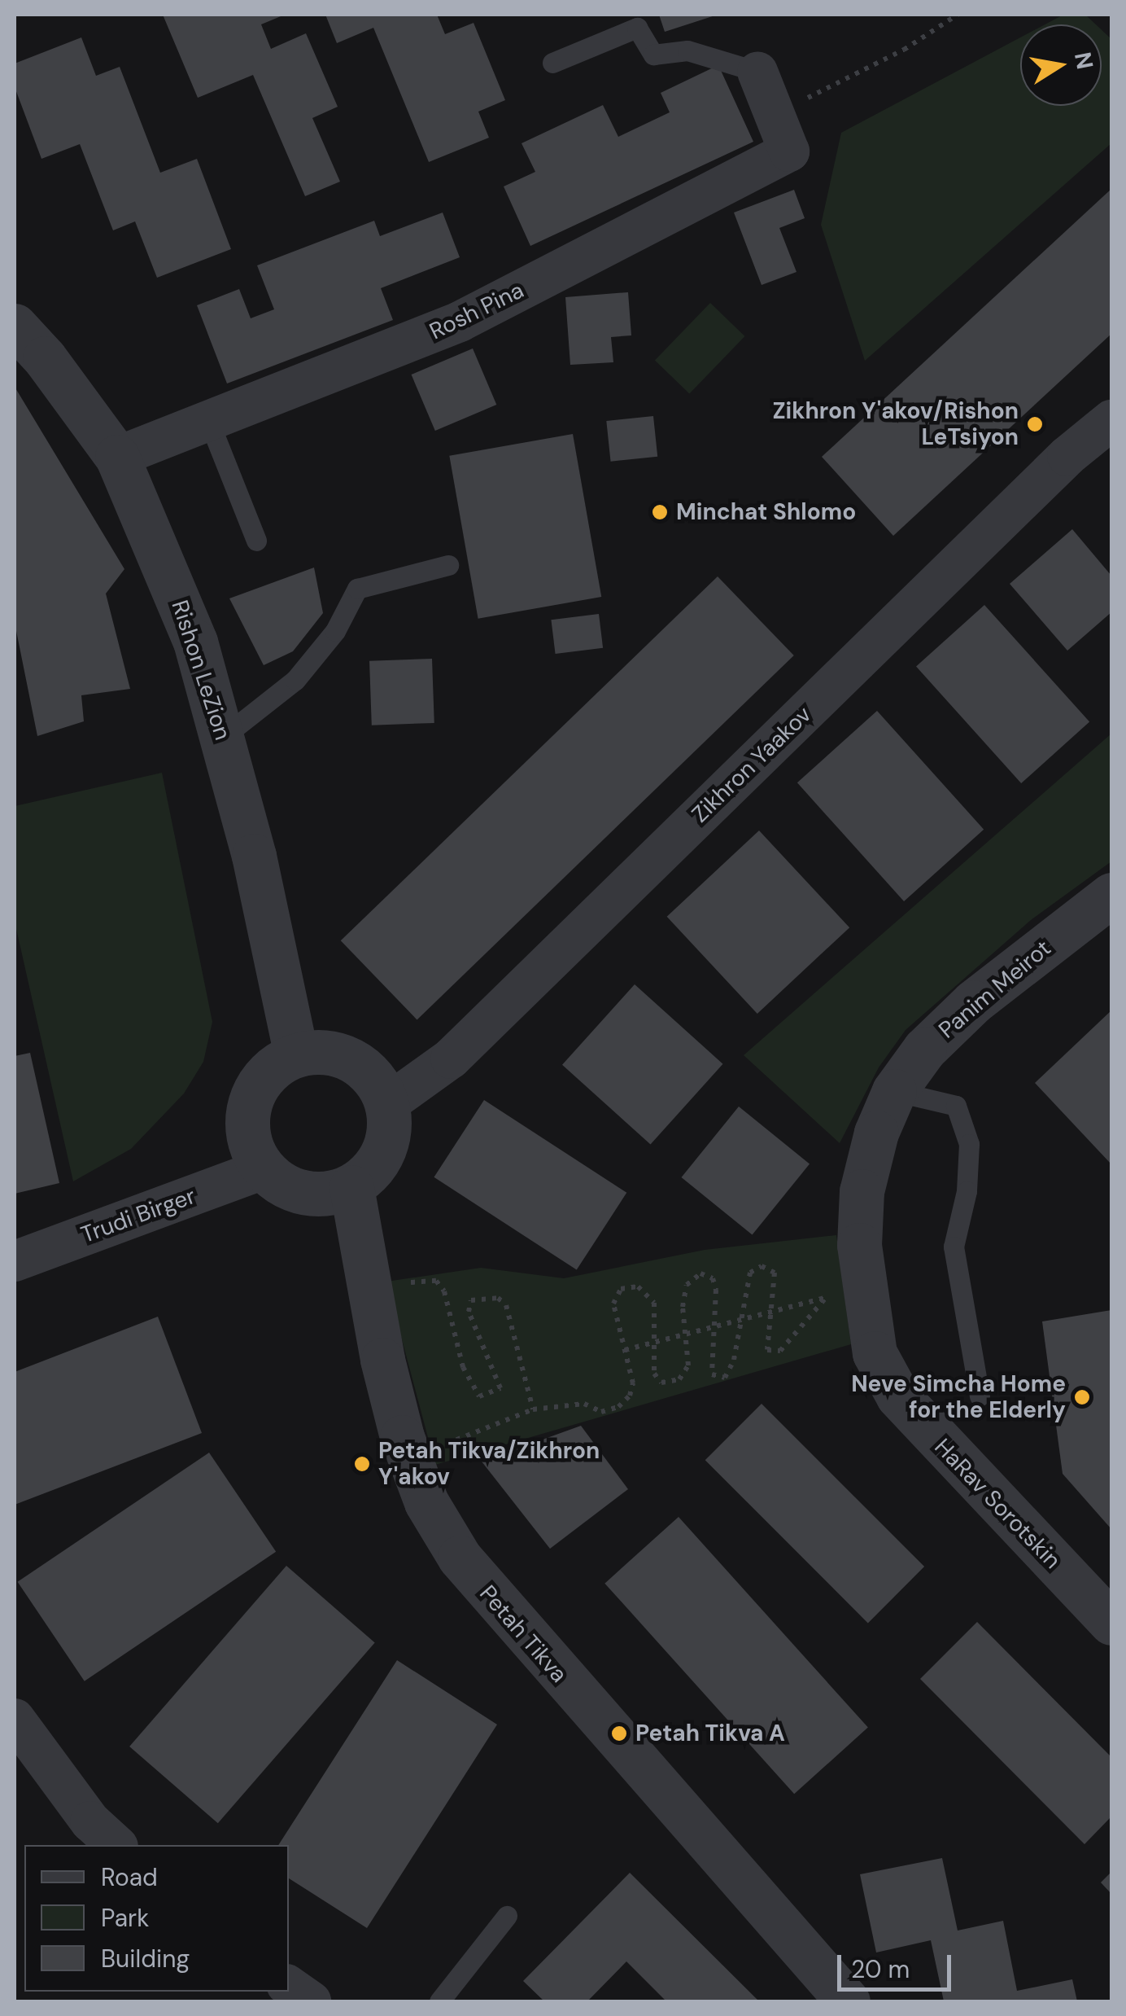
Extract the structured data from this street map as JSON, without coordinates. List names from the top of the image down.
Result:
{
  "streets": {
    "street": [
      "Rosh Pina",
      "Rishon LeZion",
      "Zikhron Yaakov",
      "Panim Meirot",
      "Trudi Birger",
      "HaRav Sorotskin",
      "Petah Tikva"
    ]
  },
  "crossings": [
    ["Rosh Pina", "Rishon LeZion"],
    ["Rishon LeZion", "Zikhron Yaakov"],
    ["Rishon LeZion", "Trudi Birger"],
    ["Rishon LeZion", "Petah Tikva"],
    ["Zikhron Yaakov", "Trudi Birger"],
    ["Zikhron Yaakov", "Petah Tikva"],
    ["Panim Meirot", "HaRav Sorotskin"],
    ["Trudi Birger", "Petah Tikva"]
  ],
  "places": [
    "Zikhron Y'akov/Rishon LeTsiyon",
    "Minchat Shlomo",
    "Neve Simcha Home for the Elderly",
    "Petah Tikva/Zikhron Y'akov",
    "Petah Tikva A"
  ],
  "legend": ["Road", "Park", "Building"],
  "scale_bar": "20 m",
  "north": "right"
}
